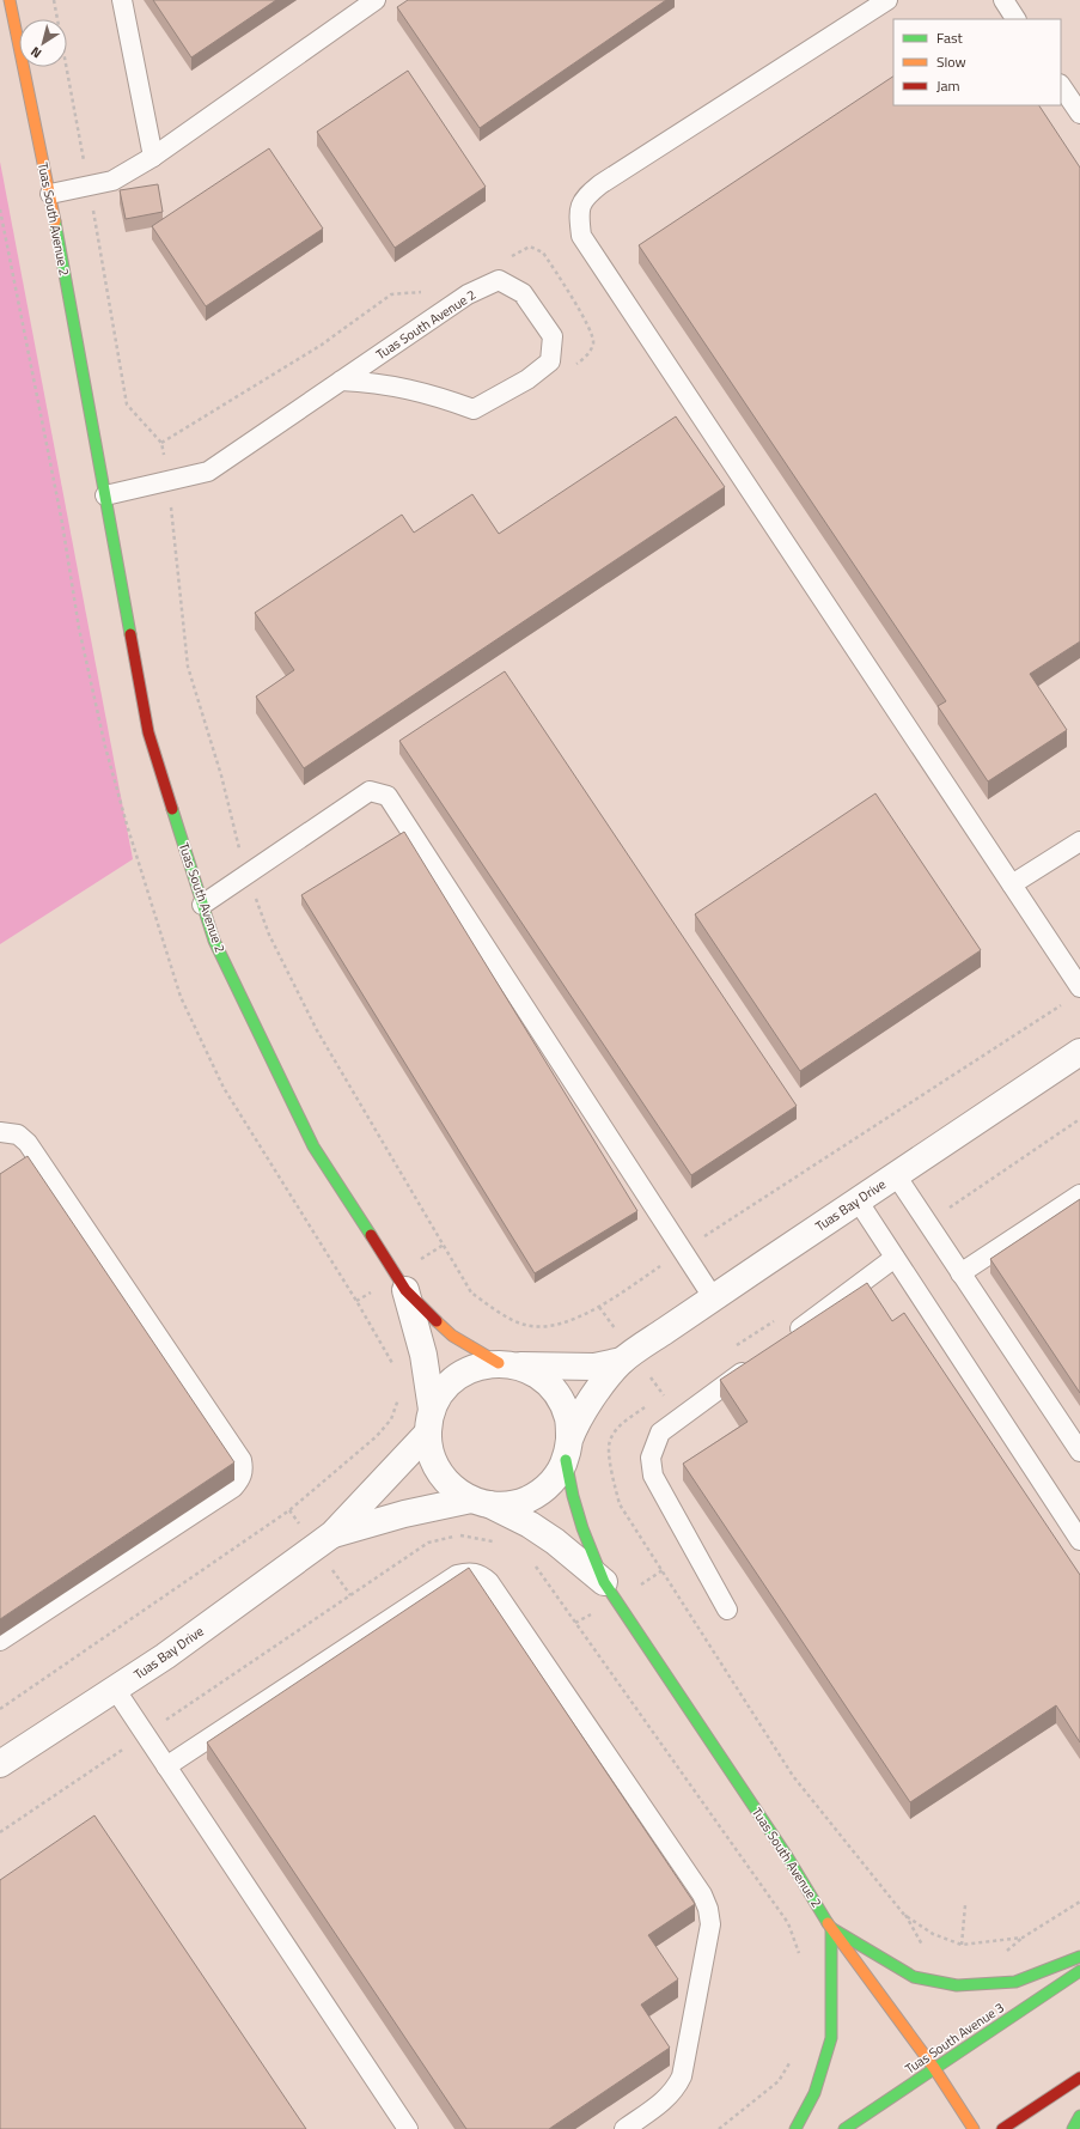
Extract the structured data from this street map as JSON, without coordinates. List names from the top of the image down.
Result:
{
  "streets": {
    "street": ["Tuas South Avenue 2", "Tuas Bay Drive", "Tuas South Avenue 3"]
  },
  "crossings": [
    ["Tuas South Avenue 2", "Tuas Bay Drive"],
    ["Tuas South Avenue 2", "Tuas South Avenue 3"]
  ],
  "legend": ["Fast", "Slow", "Jam"],
  "north": "bottom left"
}
